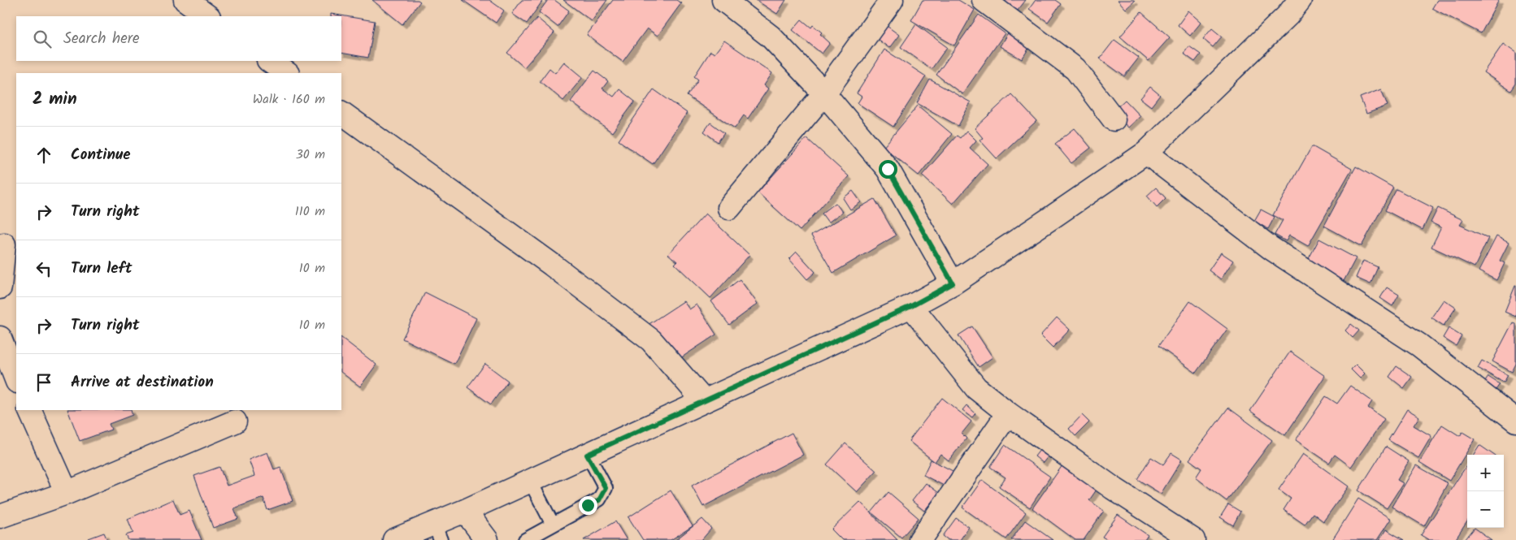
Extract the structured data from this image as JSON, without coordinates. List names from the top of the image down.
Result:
{
  "page": {
    "search": "Search here",
    "heading": ["2 min", "Walk · 160 m"],
    "list": [
      ["Continue", "30 m"],
      ["Turn right", "110 m"],
      ["Turn left", "10 m"],
      ["Turn right", "10 m"],
      "Arrive at destination"
    ],
    "map_buttons": ["+", "−"]
  }
}
